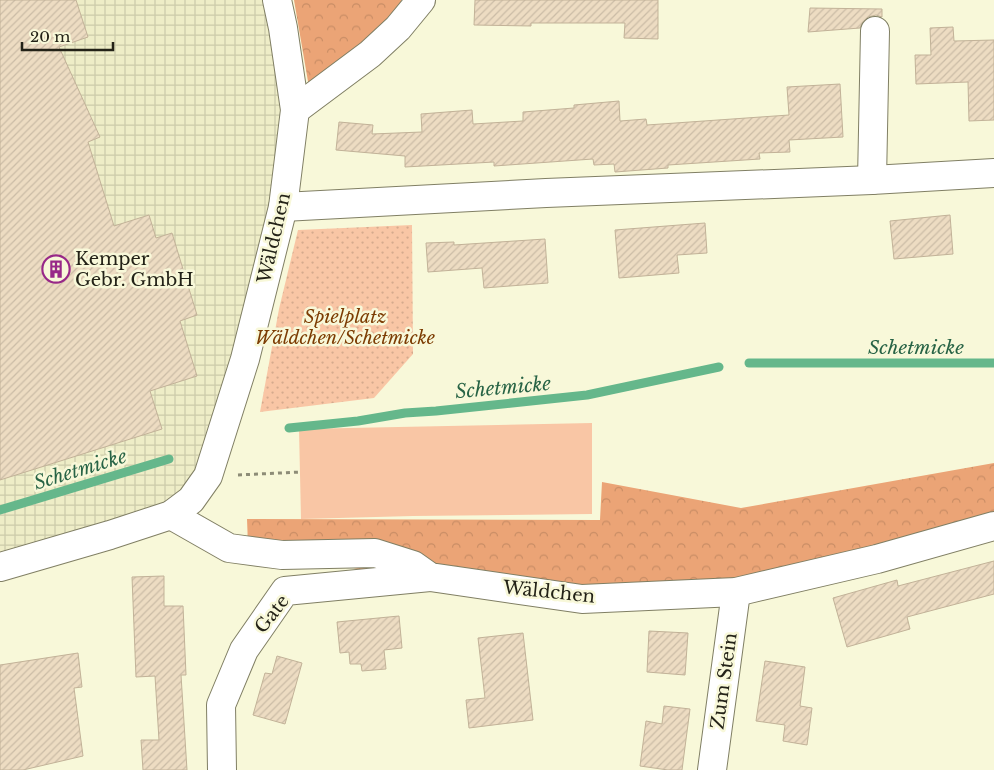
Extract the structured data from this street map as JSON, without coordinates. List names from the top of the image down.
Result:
{
  "streets": {
    "street": ["Wäldchen", "Gate", "Zum Stein"]
  },
  "crossings": [
    ["Wäldchen", "Gate"],
    ["Wäldchen", "Zum Stein"]
  ],
  "water": ["Schetmicke"],
  "parks": ["Spielplatz Wäldchen/Schetmicke"],
  "places": {
    "building": ["Kemper Gebr. GmbH"]
  },
  "scale_bar": "20 m"
}
